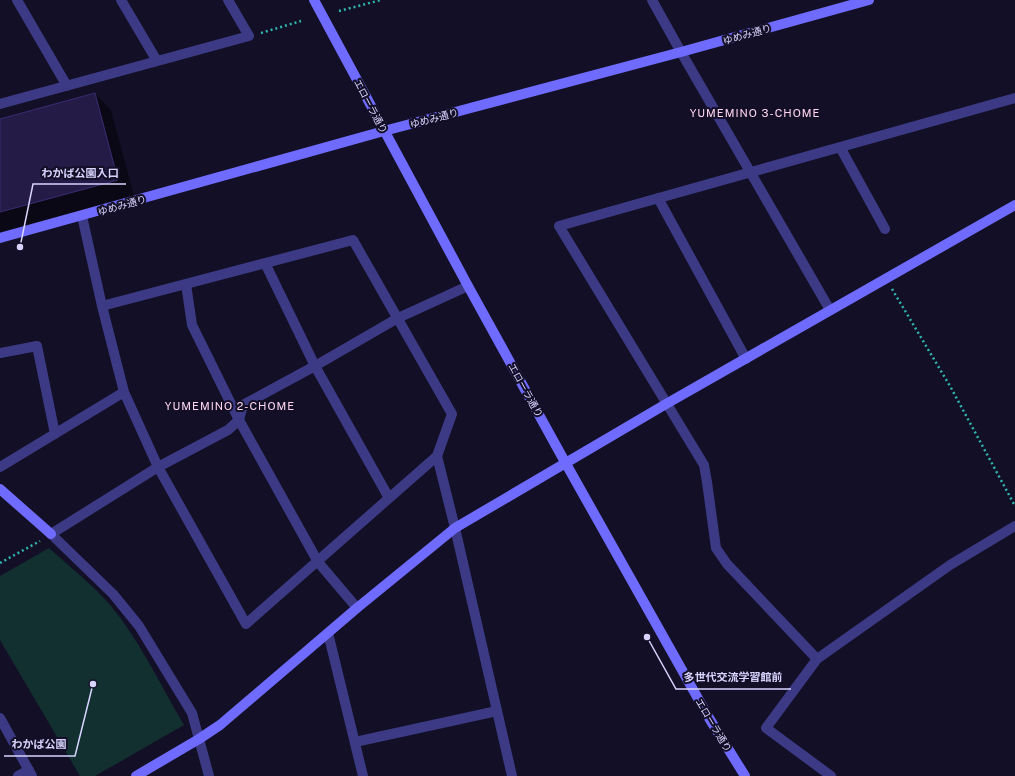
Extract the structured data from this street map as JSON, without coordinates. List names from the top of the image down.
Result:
{
  "streets": {
    "street": ["ゆめみ通り", "エローラ通り"]
  },
  "crossings": [
    ["ゆめみ通り", "エローラ通り"]
  ],
  "districts": ["YUMEMINO 3-CHOME", "YUMEMINO 2-CHOME"],
  "places": ["わかば公園入口", "多世代交流学習館前", "わかば公園"]
}
